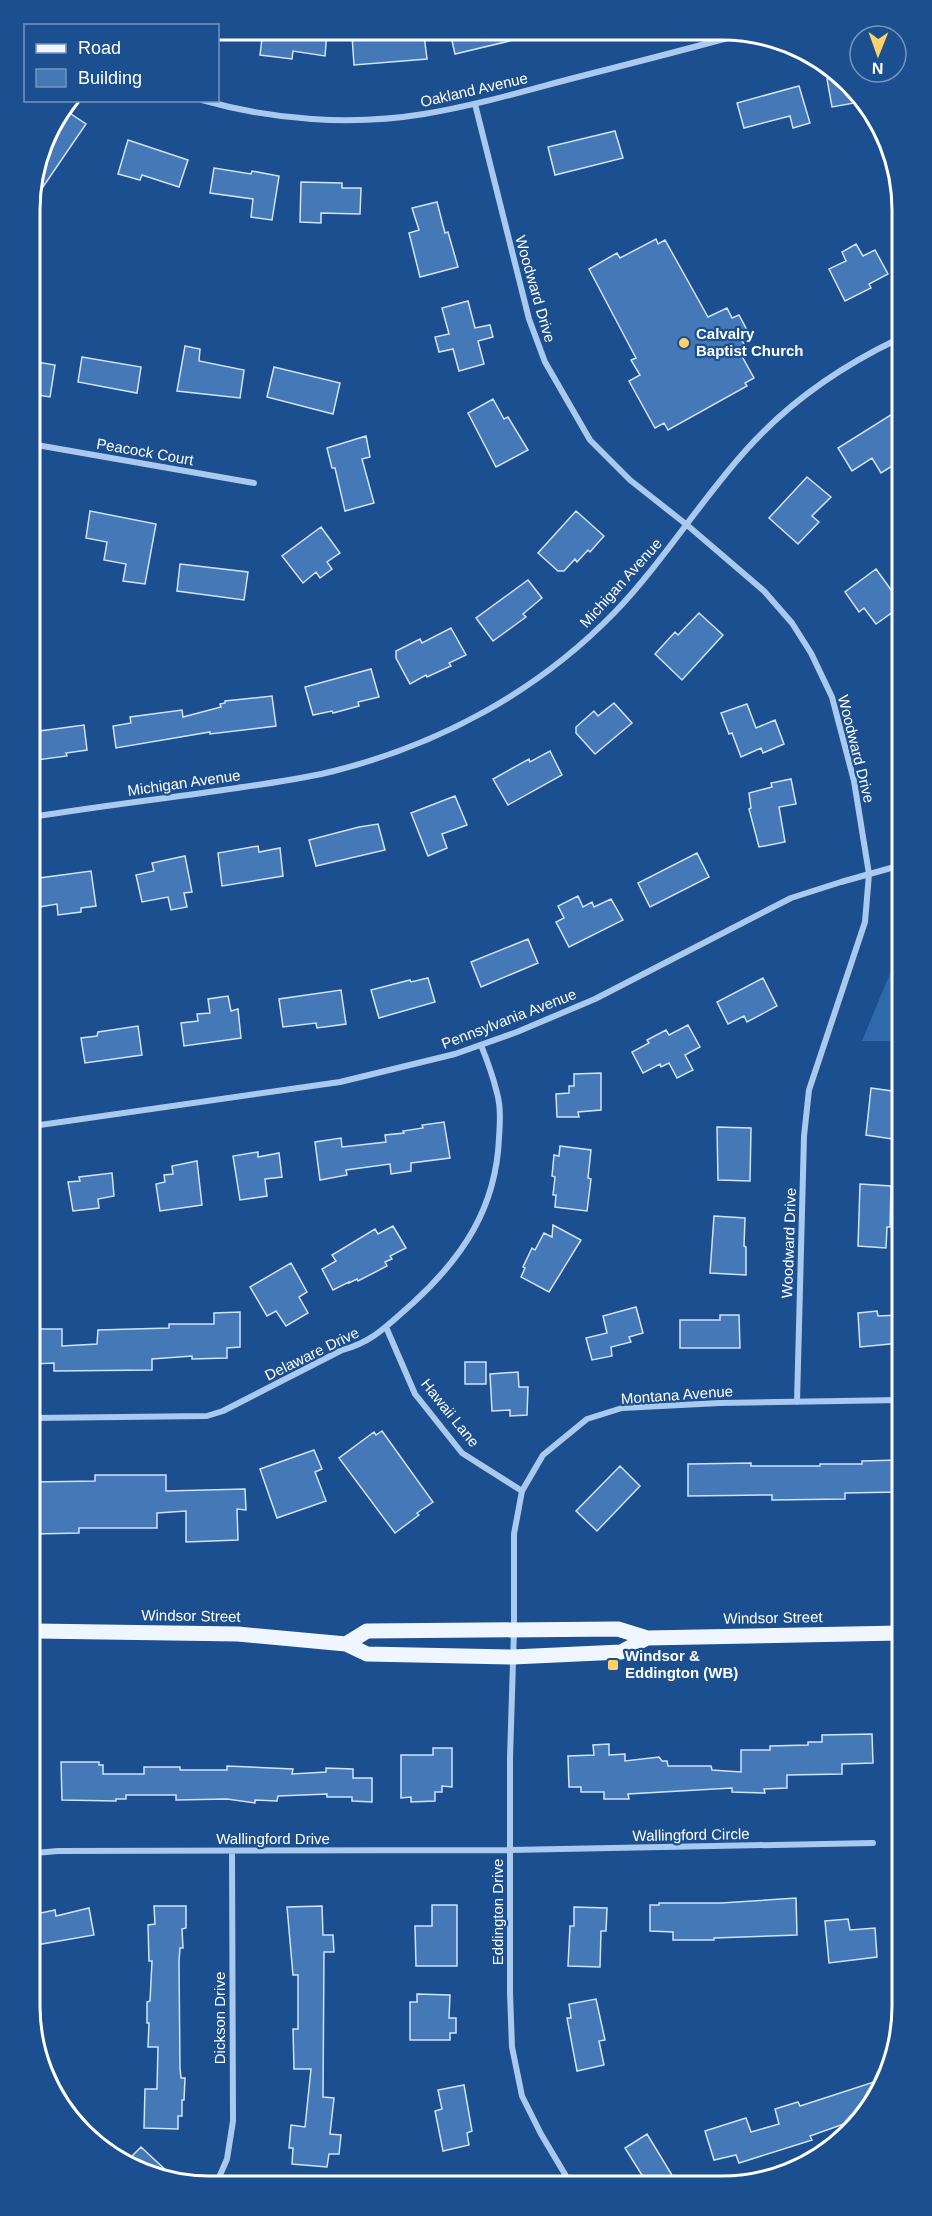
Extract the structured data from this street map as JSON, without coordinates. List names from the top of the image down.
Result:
{
  "streets": {
    "main road": ["Windsor Street"],
    "street": [
      "Oakland Avenue",
      "Woodward Drive",
      "Peacock Court",
      "Michigan Avenue",
      "Pennsylvania Avenue",
      "Delaware Drive",
      "Montana Avenue",
      "Hawaii Lane",
      "Wallingford Circle",
      "Wallingford Drive",
      "Eddington Drive",
      "Dickson Drive"
    ]
  },
  "crossings": [
    ["Oakland Avenue", "Woodward Drive"],
    ["Woodward Drive", "Michigan Avenue"],
    ["Woodward Drive", "Pennsylvania Avenue"],
    ["Woodward Drive", "Montana Avenue"],
    ["Pennsylvania Avenue", "Delaware Drive"],
    ["Delaware Drive", "Hawaii Lane"],
    ["Montana Avenue", "Hawaii Lane"],
    ["Montana Avenue", "Windsor Street"],
    ["Montana Avenue", "Eddington Drive"],
    ["Windsor Street", "Eddington Drive"],
    ["Wallingford Circle", "Wallingford Drive"],
    ["Wallingford Circle", "Eddington Drive"],
    ["Wallingford Drive", "Eddington Drive"],
    ["Wallingford Drive", "Dickson Drive"]
  ],
  "places": {
    "other": ["Calvalry Baptist Church"],
    "transit": ["Windsor & Eddington (WB)"]
  },
  "legend": ["Road", "Building"],
  "north": "bottom"
}
